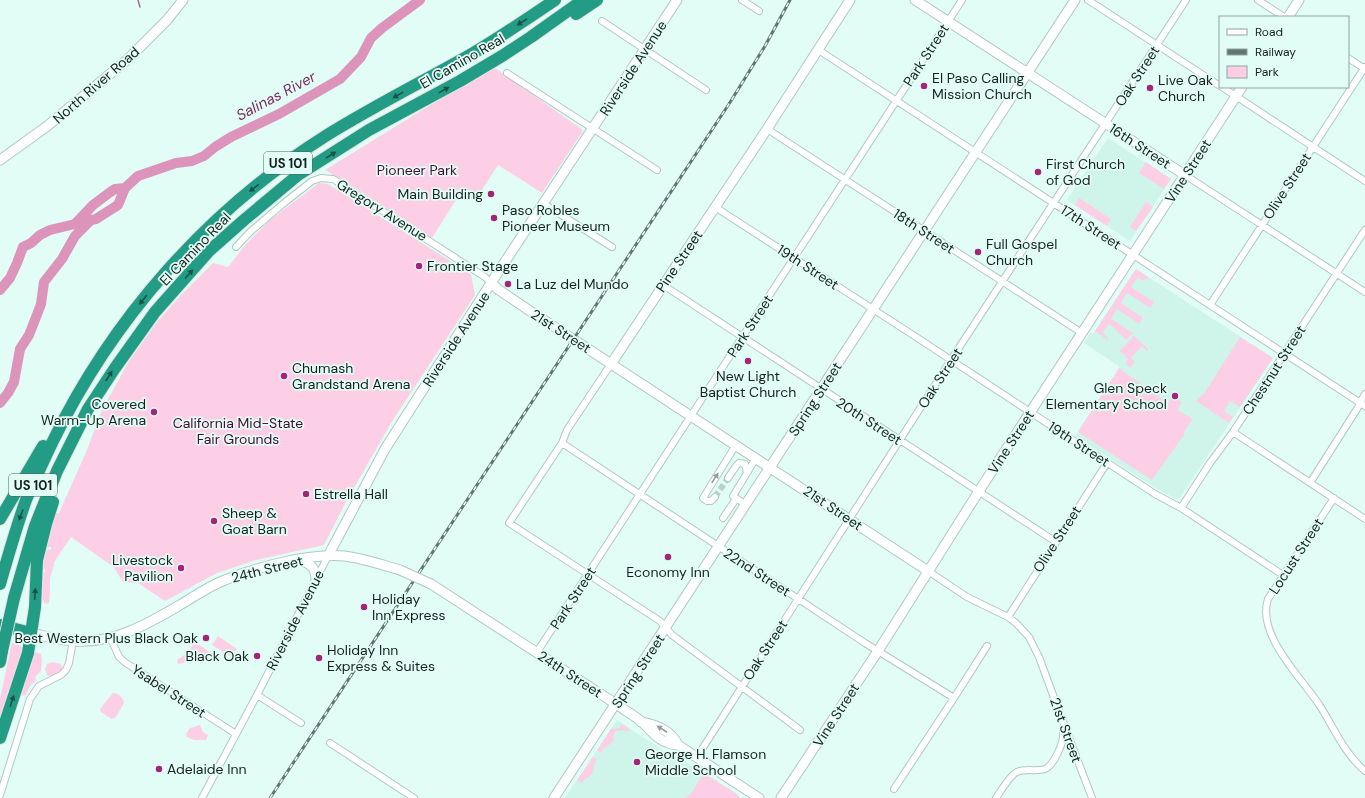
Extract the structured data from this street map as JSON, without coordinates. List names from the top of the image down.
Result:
{
  "streets": {
    "highway": ["El Camino Real", "US 101"],
    "main road": [
      "Riverside Avenue",
      "North River Road",
      "16th Street",
      "Vine Street",
      "Pine Street",
      "21st Street",
      "Spring Street",
      "24th Street"
    ],
    "street": [
      "Park Street",
      "Oak Street",
      "Olive Street",
      "Gregory Avenue",
      "17th Street",
      "18th Street",
      "19th Street",
      "Chestnut Street",
      "20th Street",
      "Locust Street",
      "22nd Street",
      "Ysabel Street"
    ]
  },
  "crossings": [
    ["Park Street", "16th Street"],
    ["Park Street", "17th Street"],
    ["Park Street", "18th Street"],
    ["Park Street", "Pine Street"],
    ["Park Street", "19th Street"],
    ["Park Street", "21st Street"],
    ["Park Street", "20th Street"],
    ["Park Street", "24th Street"],
    ["Park Street", "22nd Street"],
    ["Riverside Avenue", "Gregory Avenue"],
    ["Riverside Avenue", "21st Street"],
    ["Riverside Avenue", "24th Street"],
    ["Riverside Avenue", "Ysabel Street"],
    ["Oak Street", "16th Street"],
    ["Oak Street", "17th Street"],
    ["Oak Street", "18th Street"],
    ["Oak Street", "19th Street"],
    ["Oak Street", "21st Street"],
    ["Oak Street", "20th Street"],
    ["Oak Street", "24th Street"],
    ["Oak Street", "22nd Street"],
    ["16th Street", "Vine Street"],
    ["16th Street", "Olive Street"],
    ["16th Street", "Chestnut Street"],
    ["16th Street", "Spring Street"],
    ["Vine Street", "17th Street"],
    ["Vine Street", "18th Street"],
    ["Vine Street", "19th Street"],
    ["Vine Street", "21st Street"],
    ["Vine Street", "20th Street"],
    ["Vine Street", "22nd Street"],
    ["Olive Street", "17th Street"],
    ["Olive Street", "19th Street"],
    ["Olive Street", "21st Street"],
    ["Olive Street", "20th Street"],
    ["Gregory Avenue", "21st Street"],
    ["17th Street", "Pine Street"],
    ["17th Street", "Chestnut Street"],
    ["17th Street", "Spring Street"],
    ["18th Street", "Pine Street"],
    ["18th Street", "Spring Street"],
    ["Pine Street", "19th Street"],
    ["Pine Street", "21st Street"],
    ["Pine Street", "20th Street"],
    ["Pine Street", "22nd Street"],
    ["19th Street", "Chestnut Street"],
    ["19th Street", "Spring Street"],
    ["19th Street", "Locust Street"],
    ["21st Street", "Spring Street"],
    ["Spring Street", "20th Street"],
    ["Spring Street", "24th Street"],
    ["Spring Street", "22nd Street"],
    ["24th Street", "Ysabel Street"]
  ],
  "water": ["Salinas River"],
  "parks": ["Pioneer Park", "California Mid-State Fair Grounds"],
  "places": [
    "El Paso Calling Mission Church",
    "Live Oak Church",
    "First Church of God",
    "Main Building",
    "Paso Robles Pioneer Museum",
    "Full Gospel Church",
    "Frontier Stage",
    "La Luz del Mundo",
    "New Light Baptist Church",
    "Chumash Grandstand Arena",
    "Glen Speck Elementary School",
    "Covered Warm-Up Arena",
    "Estrella Hall",
    "Sheep & Goat Barn",
    "Economy Inn",
    "Livestock Pavilion",
    "Holiday Inn Express",
    "Best Western Plus Black Oak",
    "Black Oak",
    "Holiday Inn Express & Suites",
    "George H. Flamson Middle School",
    "Adelaide Inn"
  ],
  "legend": ["Road", "Railway", "Park"]
}
